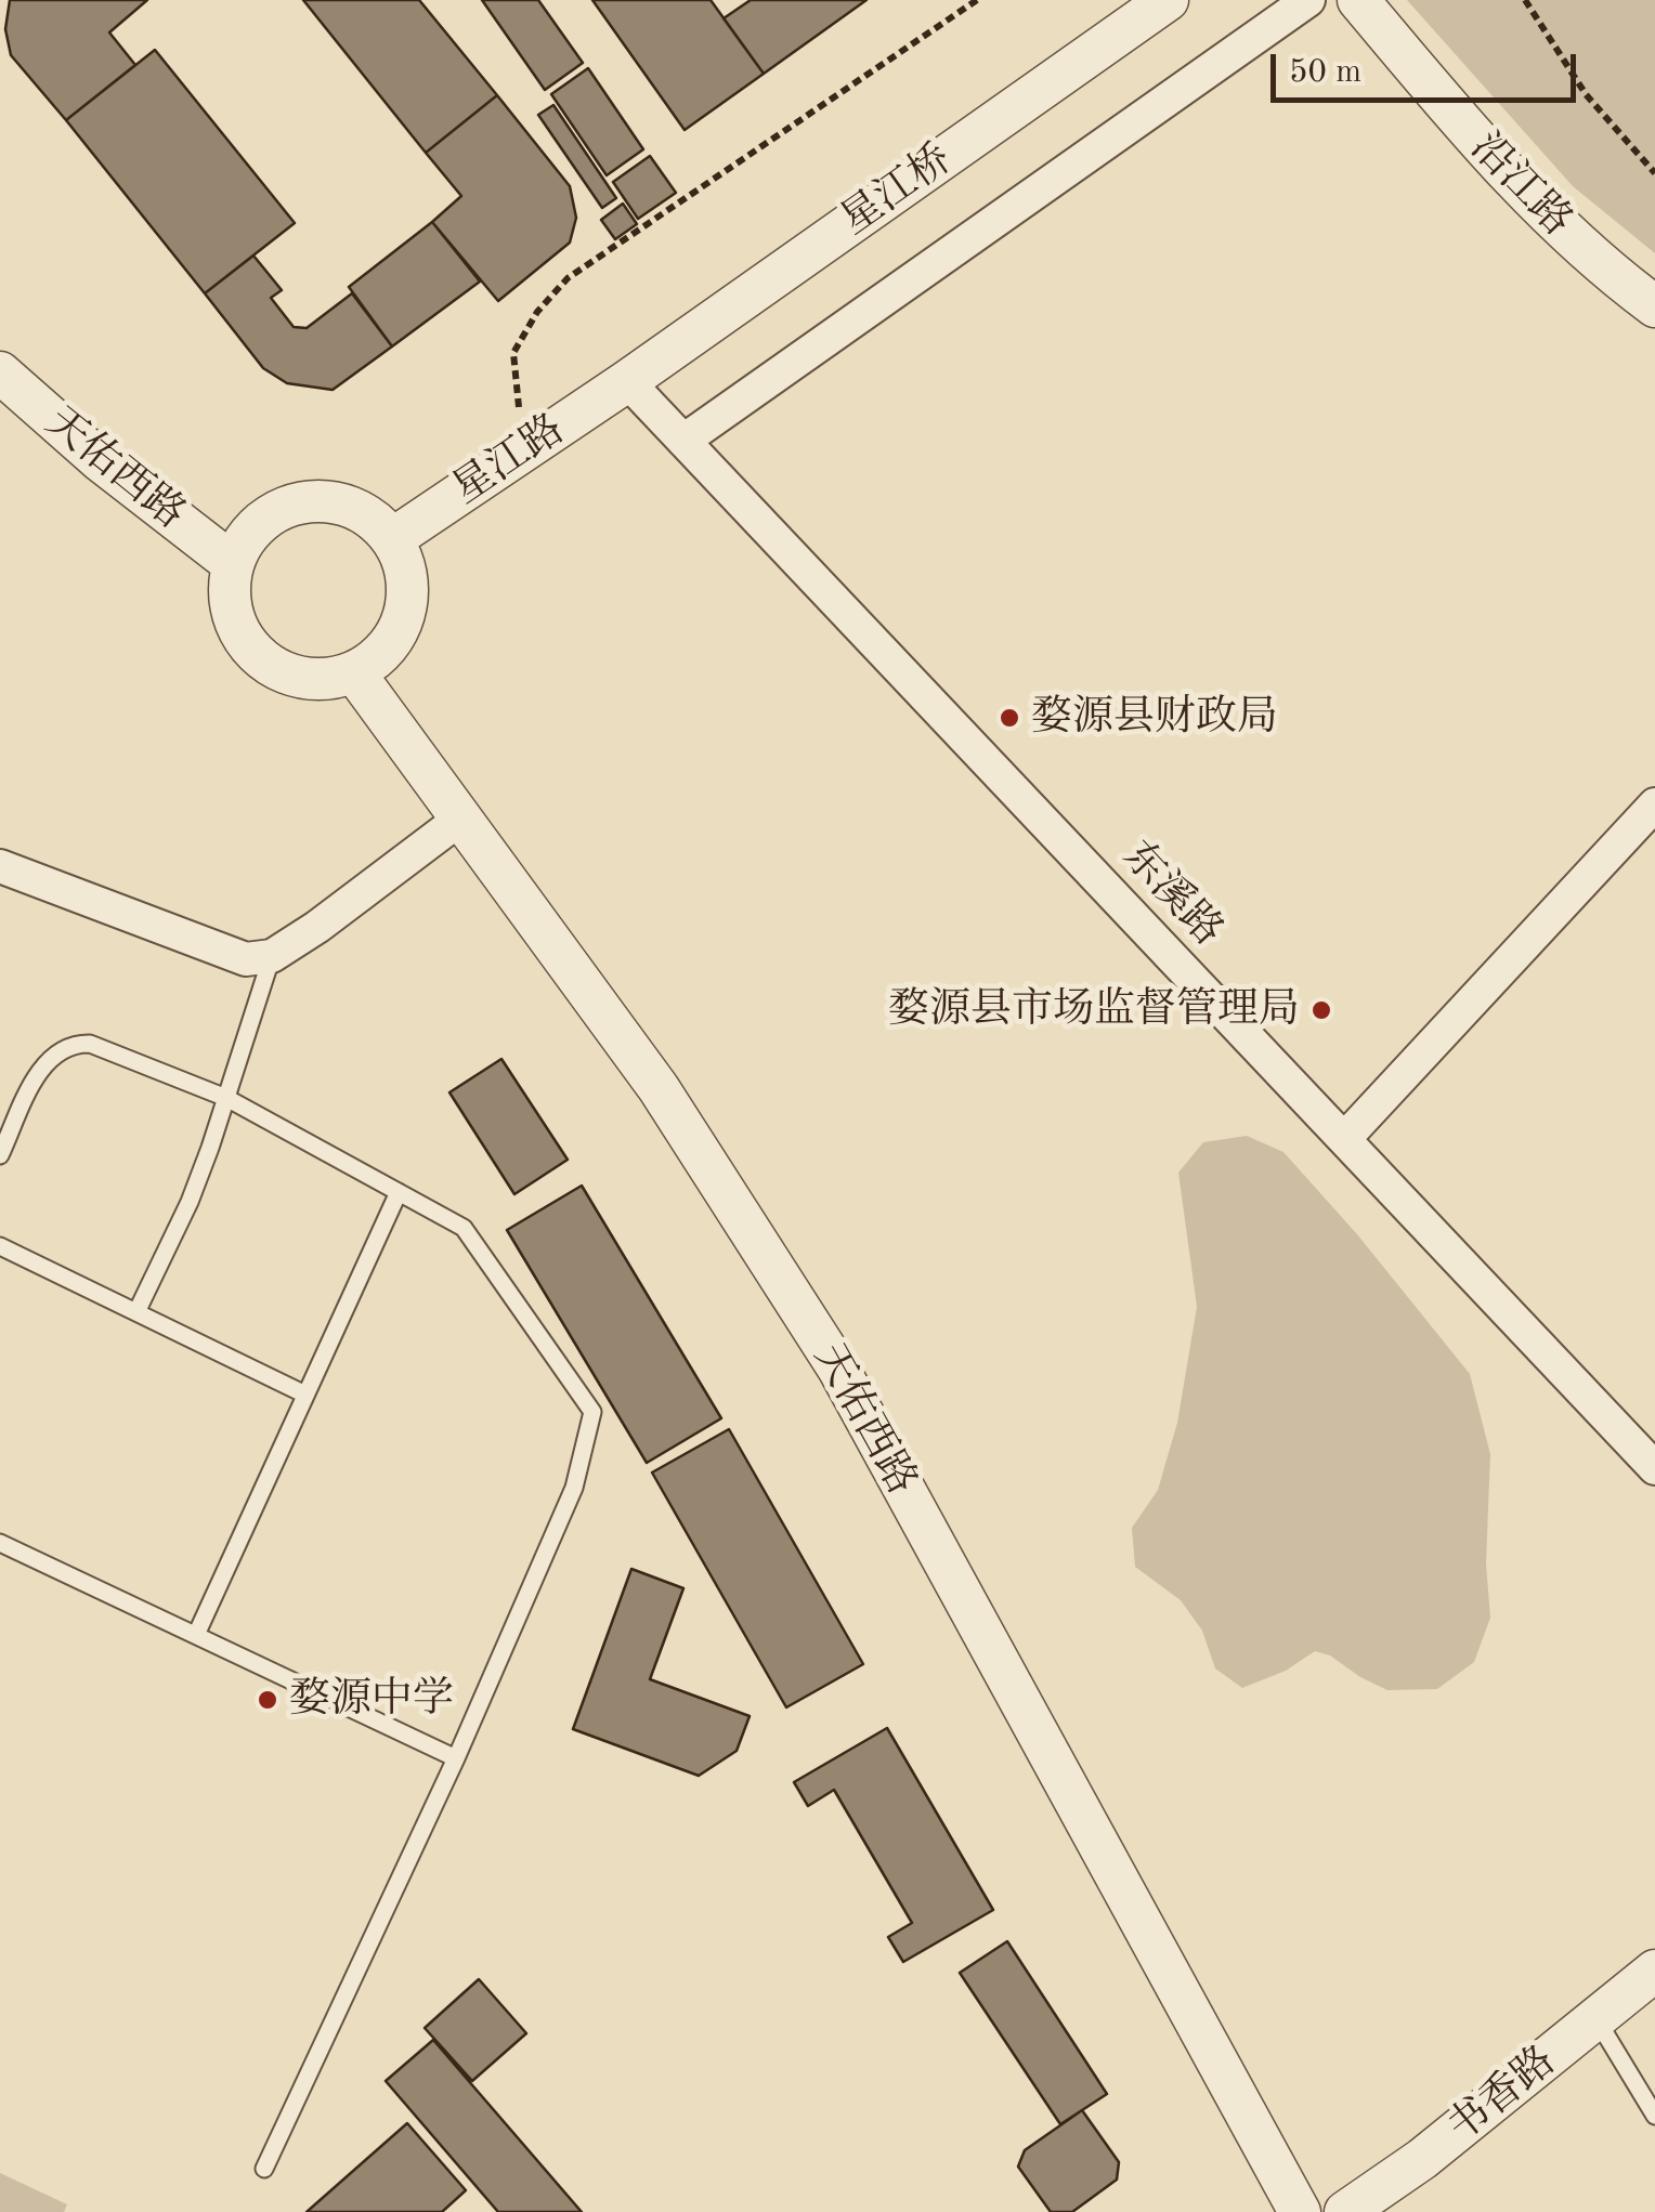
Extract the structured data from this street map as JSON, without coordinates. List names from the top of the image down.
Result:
{
  "streets": {
    "street": [
      "沿江路",
      "星江桥",
      "星江路",
      "天佑西路",
      "东溪路",
      "书香路"
    ]
  },
  "crossings": [
    ["星江桥", "星江路"],
    ["星江桥", "东溪路"],
    ["星江路", "天佑西路"],
    ["星江路", "东溪路"]
  ],
  "places": ["婺源县财政局", "婺源县市场监督管理局", "婺源中学"],
  "scale_bar": "50 m"
}
